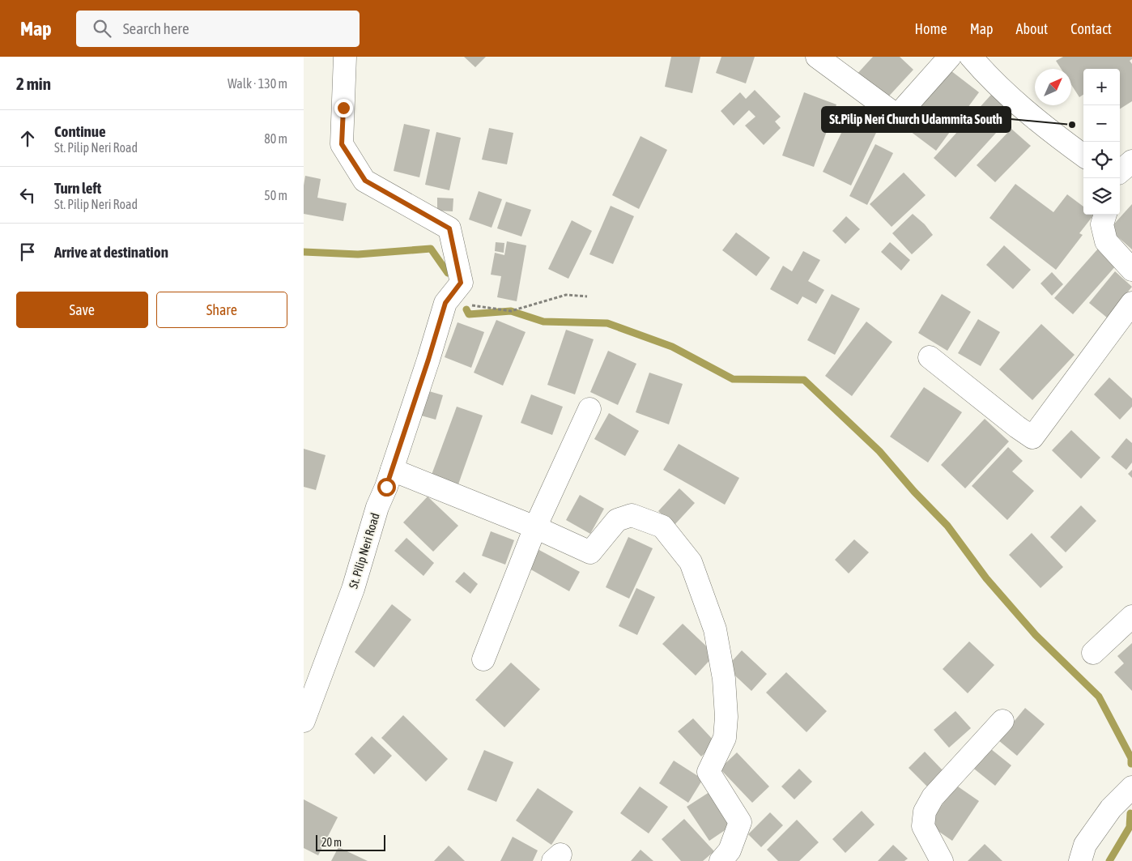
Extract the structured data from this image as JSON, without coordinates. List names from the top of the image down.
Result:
{
  "streets": {
    "street": ["St. Pilip Neri Road"]
  },
  "places": ["St.Pilip Neri Church Udammita South"],
  "scale_bar": "20 m",
  "north": "top right",
  "page": {
    "header": "Map",
    "search": "Search here",
    "nav": [
      "Home",
      "Map",
      "About",
      "Contact"
    ],
    "heading": ["2 min", "Walk · 130 m"],
    "map_buttons": ["+", "−"],
    "list": [
      ["Continue", "St. Pilip Neri Road", "80 m"],
      ["Turn left", "St. Pilip Neri Road", "50 m"],
      "Arrive at destination"
    ],
    "buttons": ["Save", "Share"],
    "scale": "20 m"
  }
}
